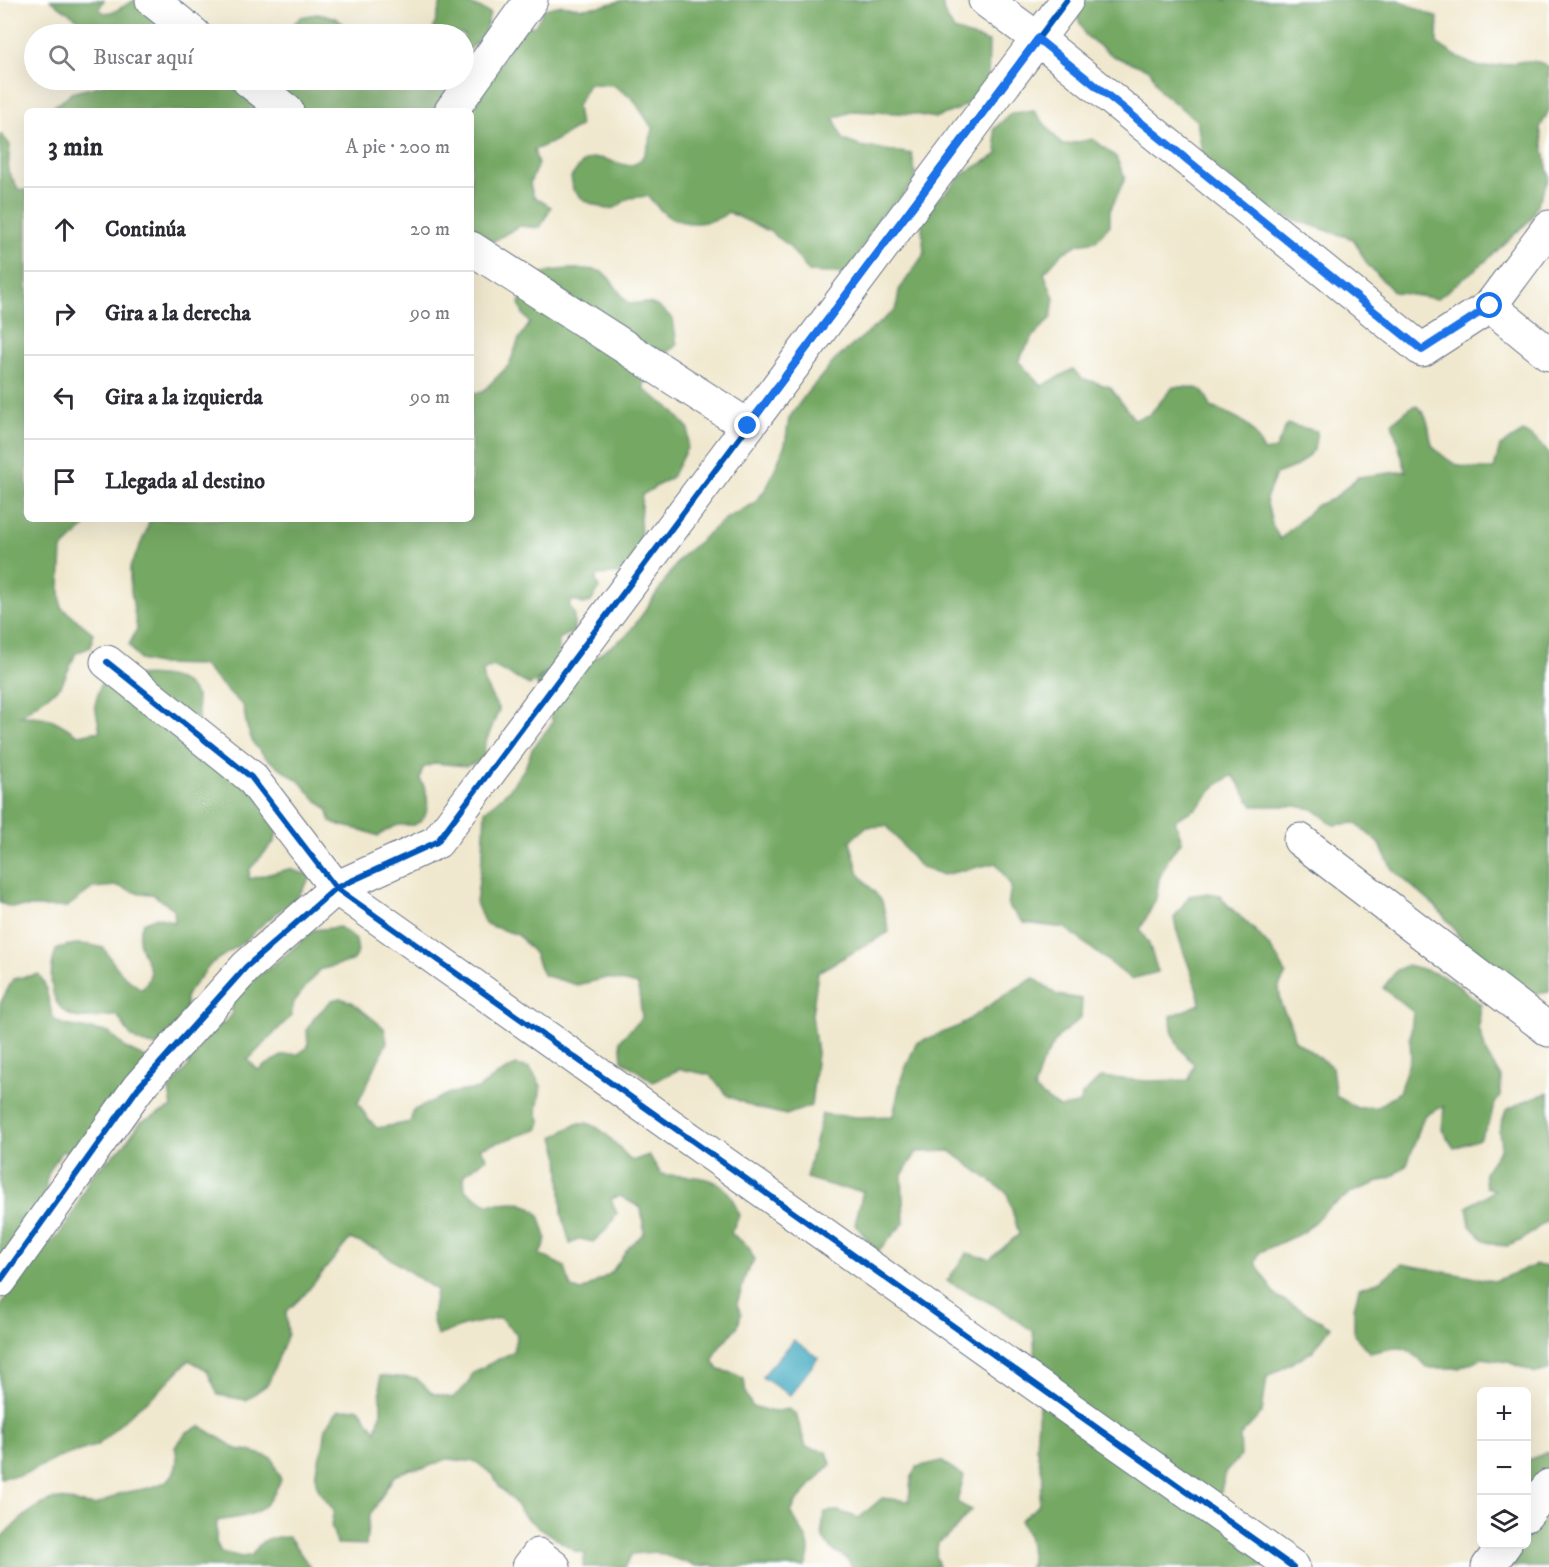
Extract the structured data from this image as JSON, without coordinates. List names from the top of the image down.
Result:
{
  "page": {
    "search": "Buscar aquí",
    "heading": ["3 min", "A pie · 200 m"],
    "list": [
      ["Continúa", "20 m"],
      ["Gira a la derecha", "90 m"],
      ["Gira a la izquierda", "90 m"],
      "Llegada al destino"
    ],
    "map_buttons": ["+", "−"]
  }
}
